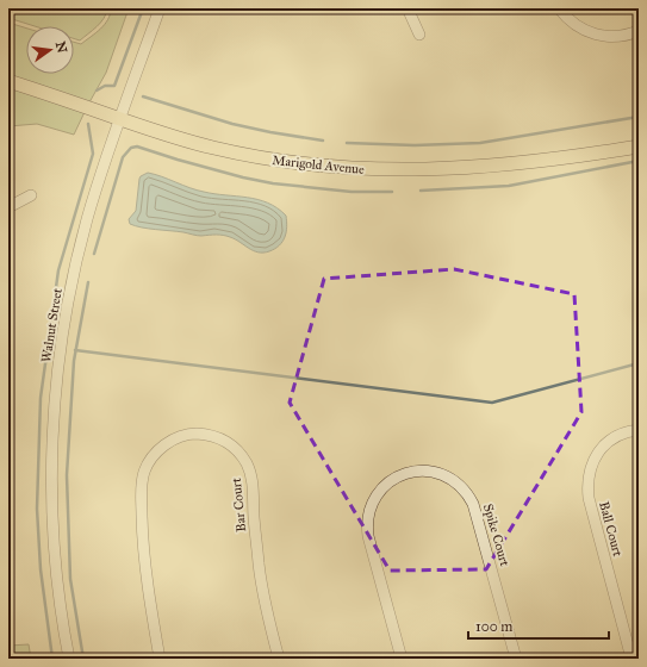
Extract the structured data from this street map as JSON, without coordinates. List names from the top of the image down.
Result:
{
  "streets": {
    "main road": ["Marigold Avenue"],
    "street": [
      "Walnut Street",
      "Bar Court",
      "Ball Court",
      "Spike Court"
    ]
  },
  "crossings": [
    ["Marigold Avenue", "Walnut Street"]
  ],
  "scale_bar": "100 m",
  "north": "right"
}
